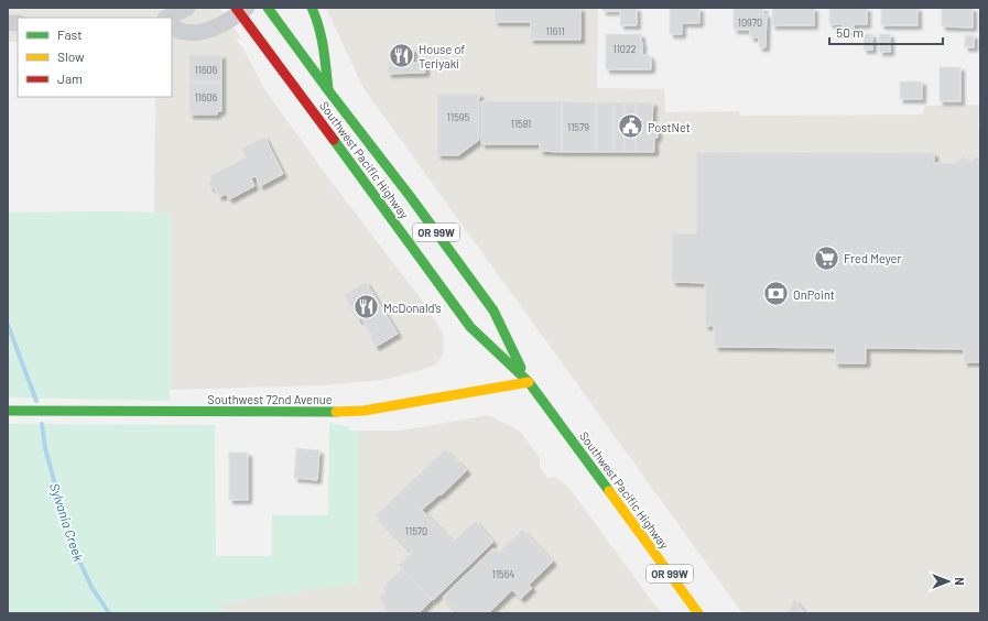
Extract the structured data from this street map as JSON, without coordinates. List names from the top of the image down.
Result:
{
  "streets": {
    "main road": ["Southwest Pacific Highway", "OR 99W", "Southwest 72nd Avenue"]
  },
  "crossings": [
    ["Southwest Pacific Highway", "Southwest 72nd Avenue"]
  ],
  "water": ["Sylvania Creek"],
  "places": {
    "restaurant": ["House of Teriyaki", "McDonald's"],
    "public building": ["PostNet"],
    "supermarket": ["Fred Meyer"],
    "bank": ["OnPoint"]
  },
  "house_numbers": [
    "10970",
    "11611",
    "11022",
    "11606",
    "11606",
    "11595",
    "11581",
    "11579",
    "11570",
    "11564"
  ],
  "legend": ["Fast", "Slow", "Jam"],
  "scale_bar": "50 m",
  "north": "right"
}
